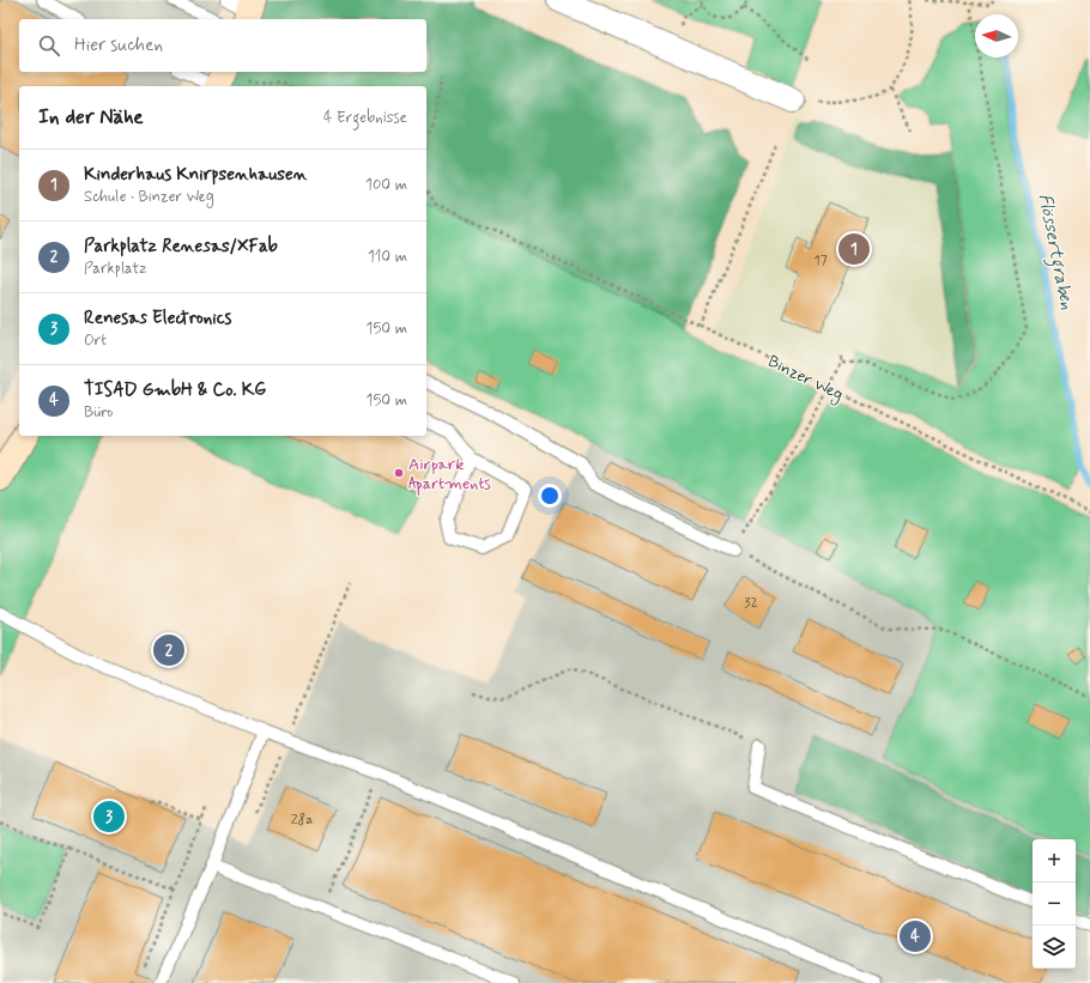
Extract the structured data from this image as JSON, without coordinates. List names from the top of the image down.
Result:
{
  "streets": {
    "path": ["Binzer Weg"]
  },
  "water": ["Flössertgraben"],
  "places": ["Airpark Apartments"],
  "house_numbers": ["17", "32", "28a"],
  "north": "left",
  "page": {
    "search": "Hier suchen",
    "heading": ["In der Nähe", "4 Ergebnisse"],
    "list": [
      {
        "mark": "1",
        "name": "Kinderhaus Knirpsenhausen",
        "note": "Schule · Binzer Weg",
        "value": "100 m"
      },
      {
        "mark": "2",
        "name": "Parkplatz Renesas/XFab",
        "note": "Parkplatz",
        "value": "110 m"
      },
      {
        "mark": "3",
        "name": "Renesas Electronics",
        "note": "Ort",
        "value": "150 m"
      },
      {
        "mark": "4",
        "name": "TISAD GmbH & Co. KG",
        "note": "Büro",
        "value": "150 m"
      }
    ],
    "pins": [
      "1",
      "2",
      "3",
      "4"
    ],
    "map_buttons": ["+", "−"]
  }
}
